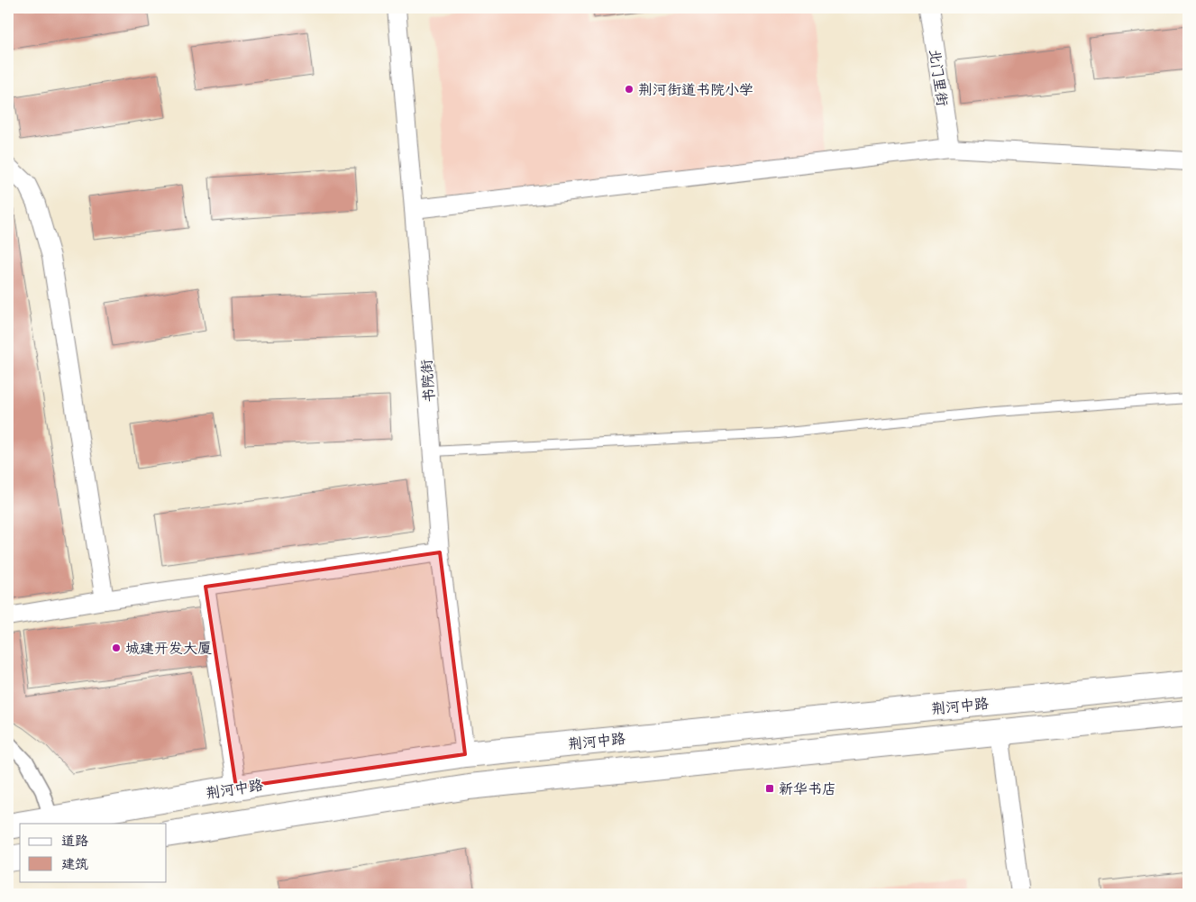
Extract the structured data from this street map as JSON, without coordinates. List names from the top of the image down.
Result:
{
  "streets": {
    "main road": ["荆河中路"],
    "street": ["北门里街", "书院街"]
  },
  "crossings": [
    ["书院街", "荆河中路"]
  ],
  "places": {
    "other": ["荆河街道书院小学", "城建开发大厦"],
    "transit": ["新华书店"]
  },
  "legend": ["道路", "建筑"]
}
